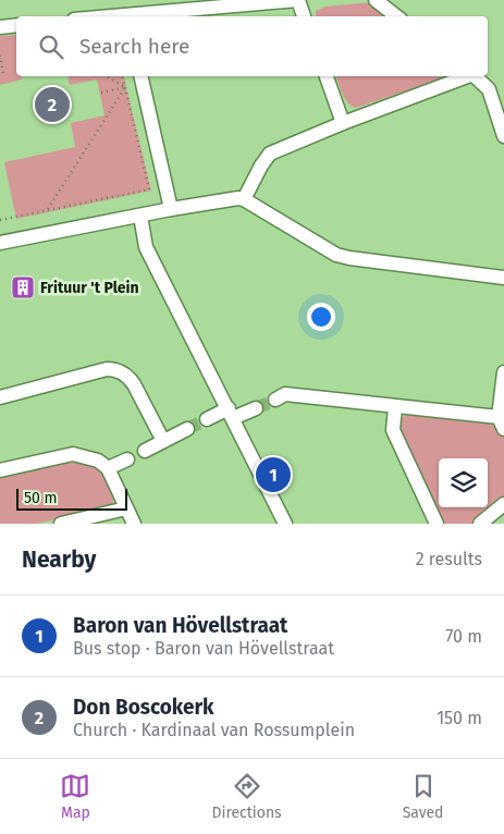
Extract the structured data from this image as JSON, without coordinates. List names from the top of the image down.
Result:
{
  "places": {
    "building": ["Frituur 't Plein"]
  },
  "scale_bar": "50 m",
  "page": {
    "search": "Search here",
    "pins": ["2", "1"],
    "scale": "50 m",
    "heading": ["Nearby", "2 results"],
    "list": [
      {
        "mark": "1",
        "name": "Baron van Hövellstraat",
        "note": "Bus stop · Baron van Hövellstraat",
        "value": "70 m"
      },
      {
        "mark": "2",
        "name": "Don Boscokerk",
        "note": "Church · Kardinaal van Rossumplein",
        "value": "150 m"
      }
    ],
    "nav": ["Map", "Directions", "Saved"]
  }
}
